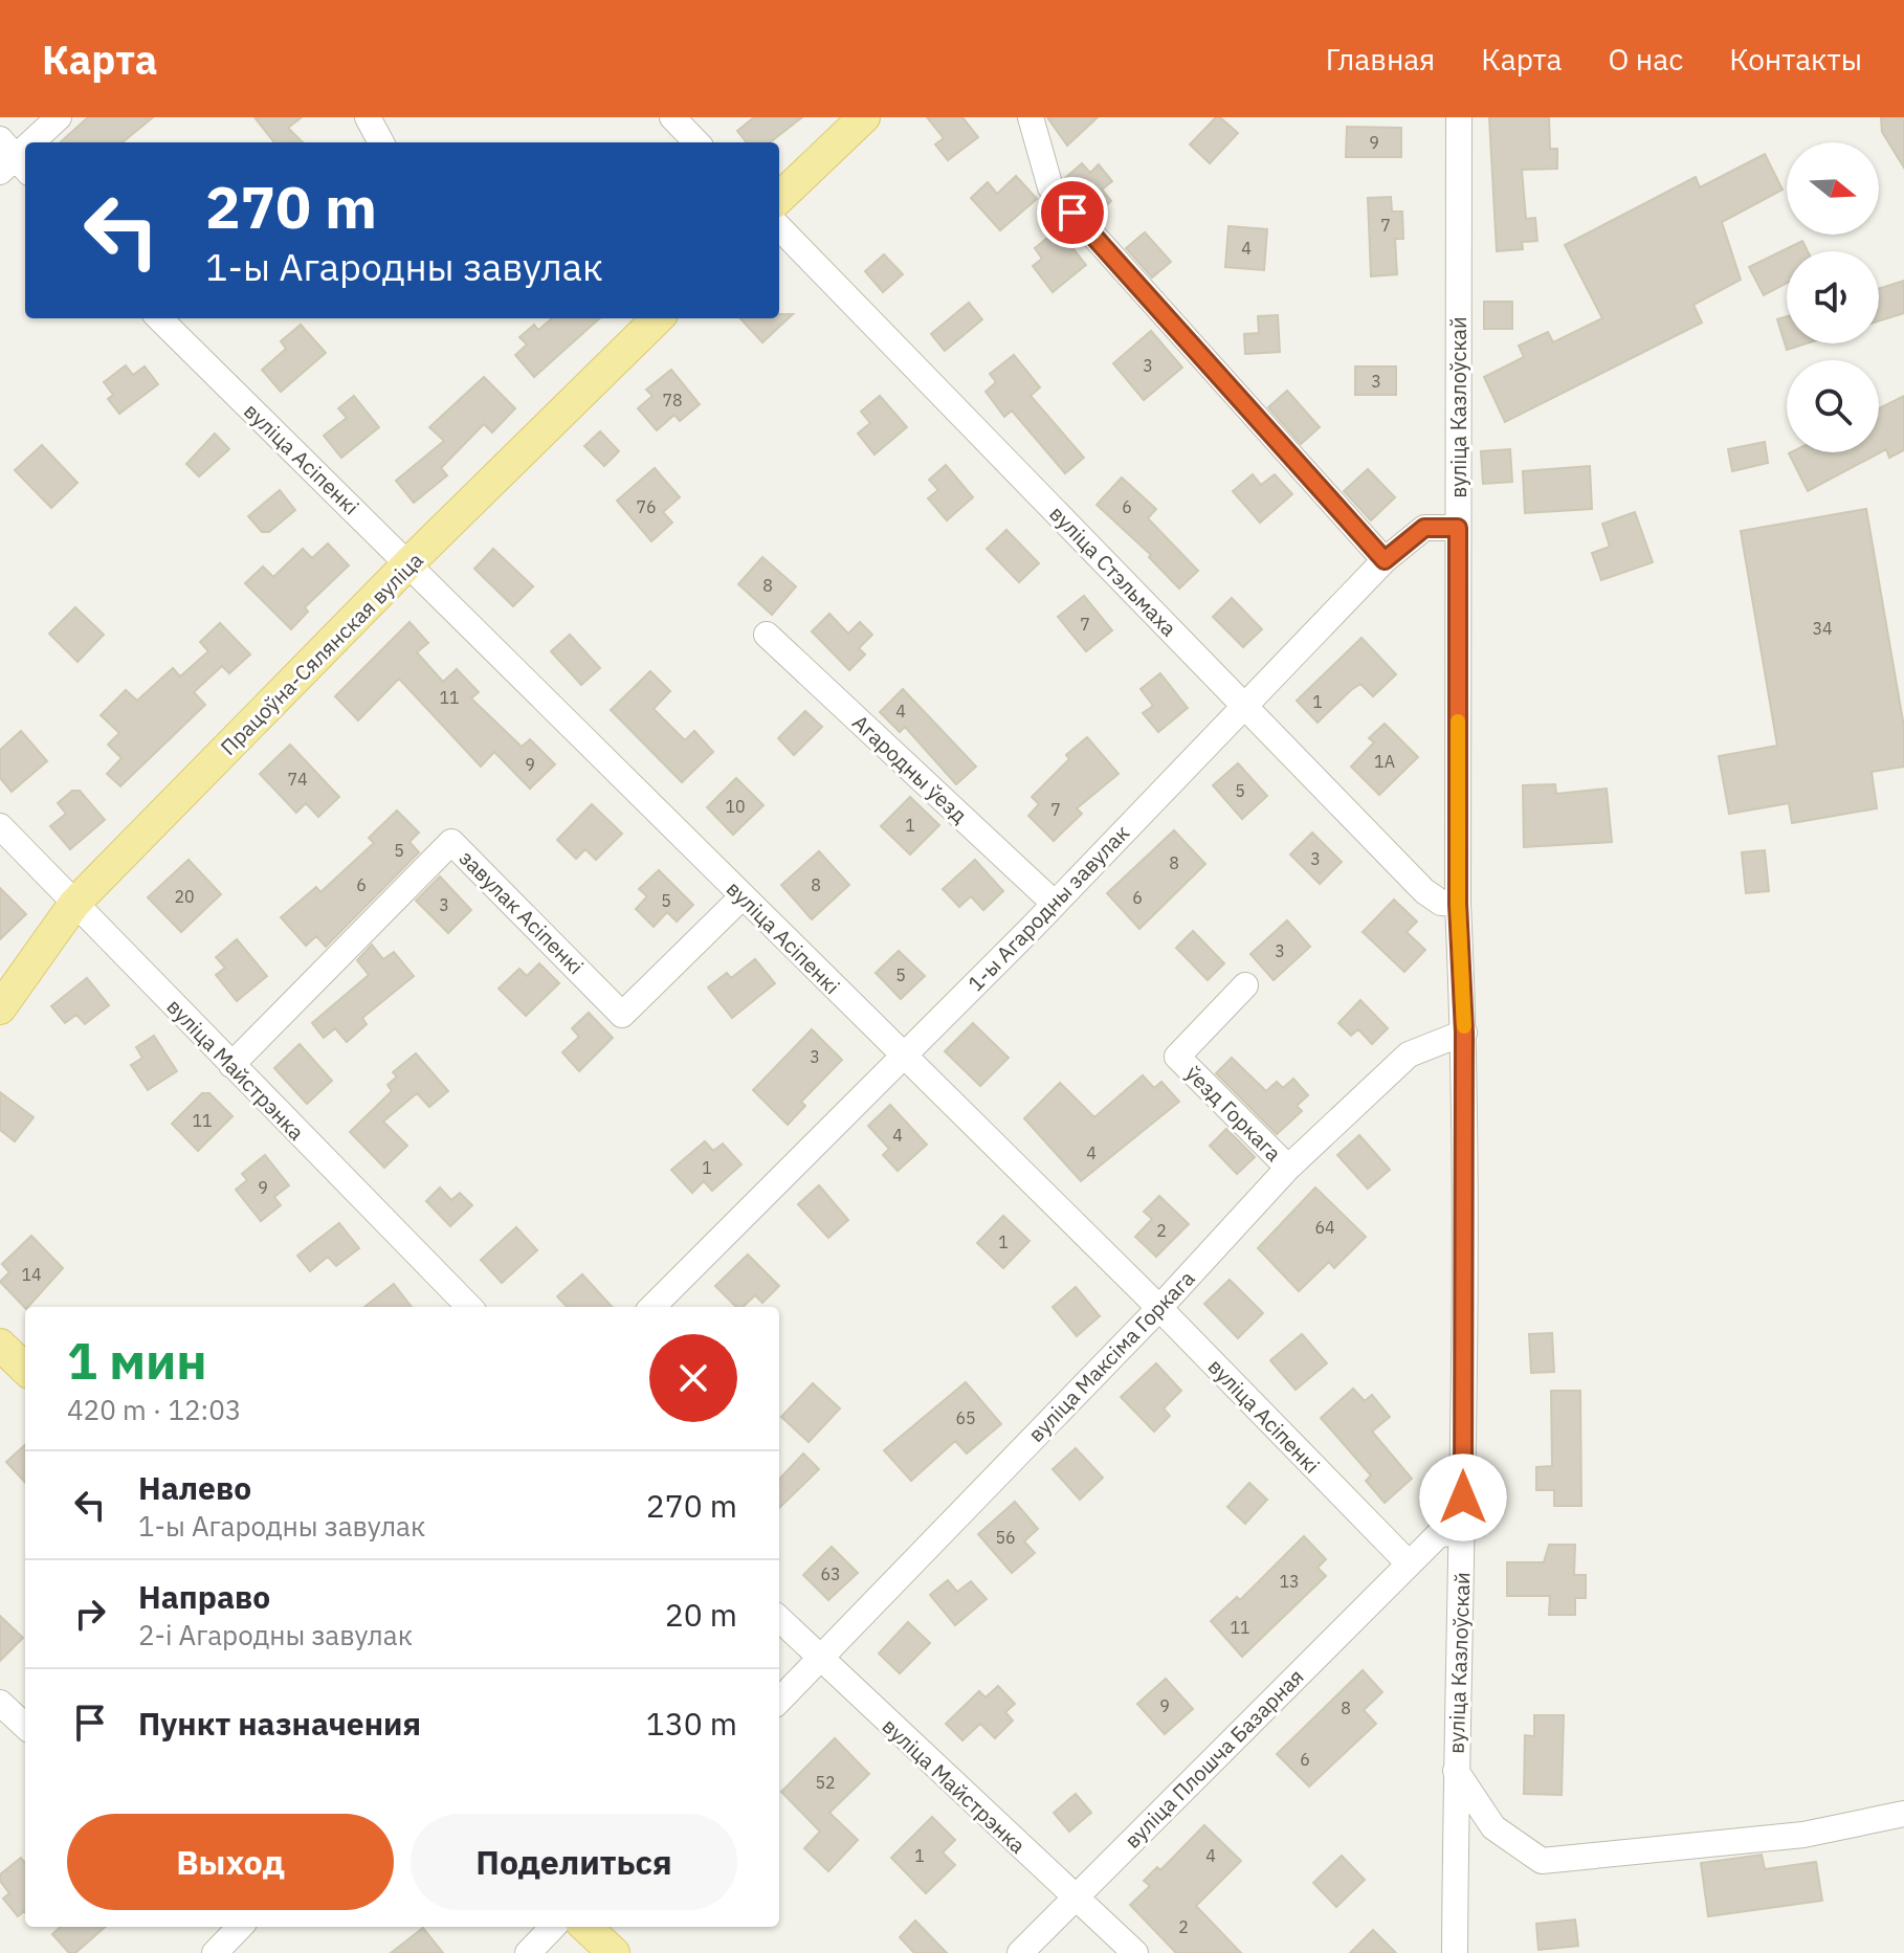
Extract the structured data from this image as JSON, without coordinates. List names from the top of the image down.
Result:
{
  "streets": {
    "main road": ["Працоўна-Сялянская вуліца"],
    "street": [
      "вуліца Казлоўскай",
      "вуліца Асіпенкі",
      "вуліца Стэльмаха",
      "Агародны ўезд",
      "1-ы Агародны завулак",
      "завулак Асіпенкі",
      "вуліца Майстрэнка",
      "ўезд Горкага",
      "вуліца Максіма Горкага",
      "вуліца Плошча Базарная"
    ]
  },
  "crossings": [
    ["вуліца Казлоўскай", "вуліца Стэльмаха"],
    ["вуліца Казлоўскай", "1-ы Агародны завулак"],
    ["вуліца Казлоўскай", "вуліца Максіма Горкага"],
    ["вуліца Казлоўскай", "вуліца Плошча Базарная"],
    ["вуліца Асіпенкі", "Працоўна-Сялянская вуліца"],
    ["вуліца Асіпенкі", "1-ы Агародны завулак"],
    ["вуліца Асіпенкі", "завулак Асіпенкі"],
    ["вуліца Асіпенкі", "вуліца Максіма Горкага"],
    ["вуліца Асіпенкі", "вуліца Плошча Базарная"],
    ["вуліца Стэльмаха", "1-ы Агародны завулак"],
    ["Працоўна-Сялянская вуліца", "вуліца Майстрэнка"],
    ["Агародны ўезд", "1-ы Агародны завулак"],
    ["завулак Асіпенкі", "вуліца Майстрэнка"],
    ["вуліца Майстрэнка", "вуліца Максіма Горкага"],
    ["вуліца Майстрэнка", "вуліца Плошча Базарная"],
    ["ўезд Горкага", "вуліца Максіма Горкага"]
  ],
  "house_numbers": [
    "9",
    "7",
    "4",
    "3",
    "3",
    "78",
    "76",
    "6",
    "8",
    "7",
    "34",
    "11",
    "1",
    "4",
    "1А",
    "9",
    "74",
    "5",
    "10",
    "7",
    "1",
    "5",
    "3",
    "8",
    "6",
    "8",
    "20",
    "6",
    "5",
    "3",
    "3",
    "5",
    "3",
    "11",
    "4",
    "4",
    "1",
    "9",
    "64",
    "2",
    "1",
    "14",
    "65",
    "56",
    "63",
    "13",
    "11",
    "9",
    "8",
    "6",
    "52",
    "1",
    "4",
    "2"
  ],
  "north": "right",
  "page": {
    "header": "Карта",
    "nav": [
      "Главная",
      "Карта",
      "О нас",
      "Контакты"
    ],
    "turn": ["270 m", "1-ы Агародны завулак"],
    "heading": ["1 мин", "420 m · 12:03"],
    "list": [
      {
        "name": "Налево",
        "note": "1-ы Агародны завулак",
        "value": "270 m"
      },
      {
        "name": "Направо",
        "note": "2-і Агародны завулак",
        "value": "20 m"
      },
      {
        "name": "Пункт назначения",
        "value": "130 m"
      }
    ],
    "buttons": ["Выход", "Поделиться"]
  }
}
